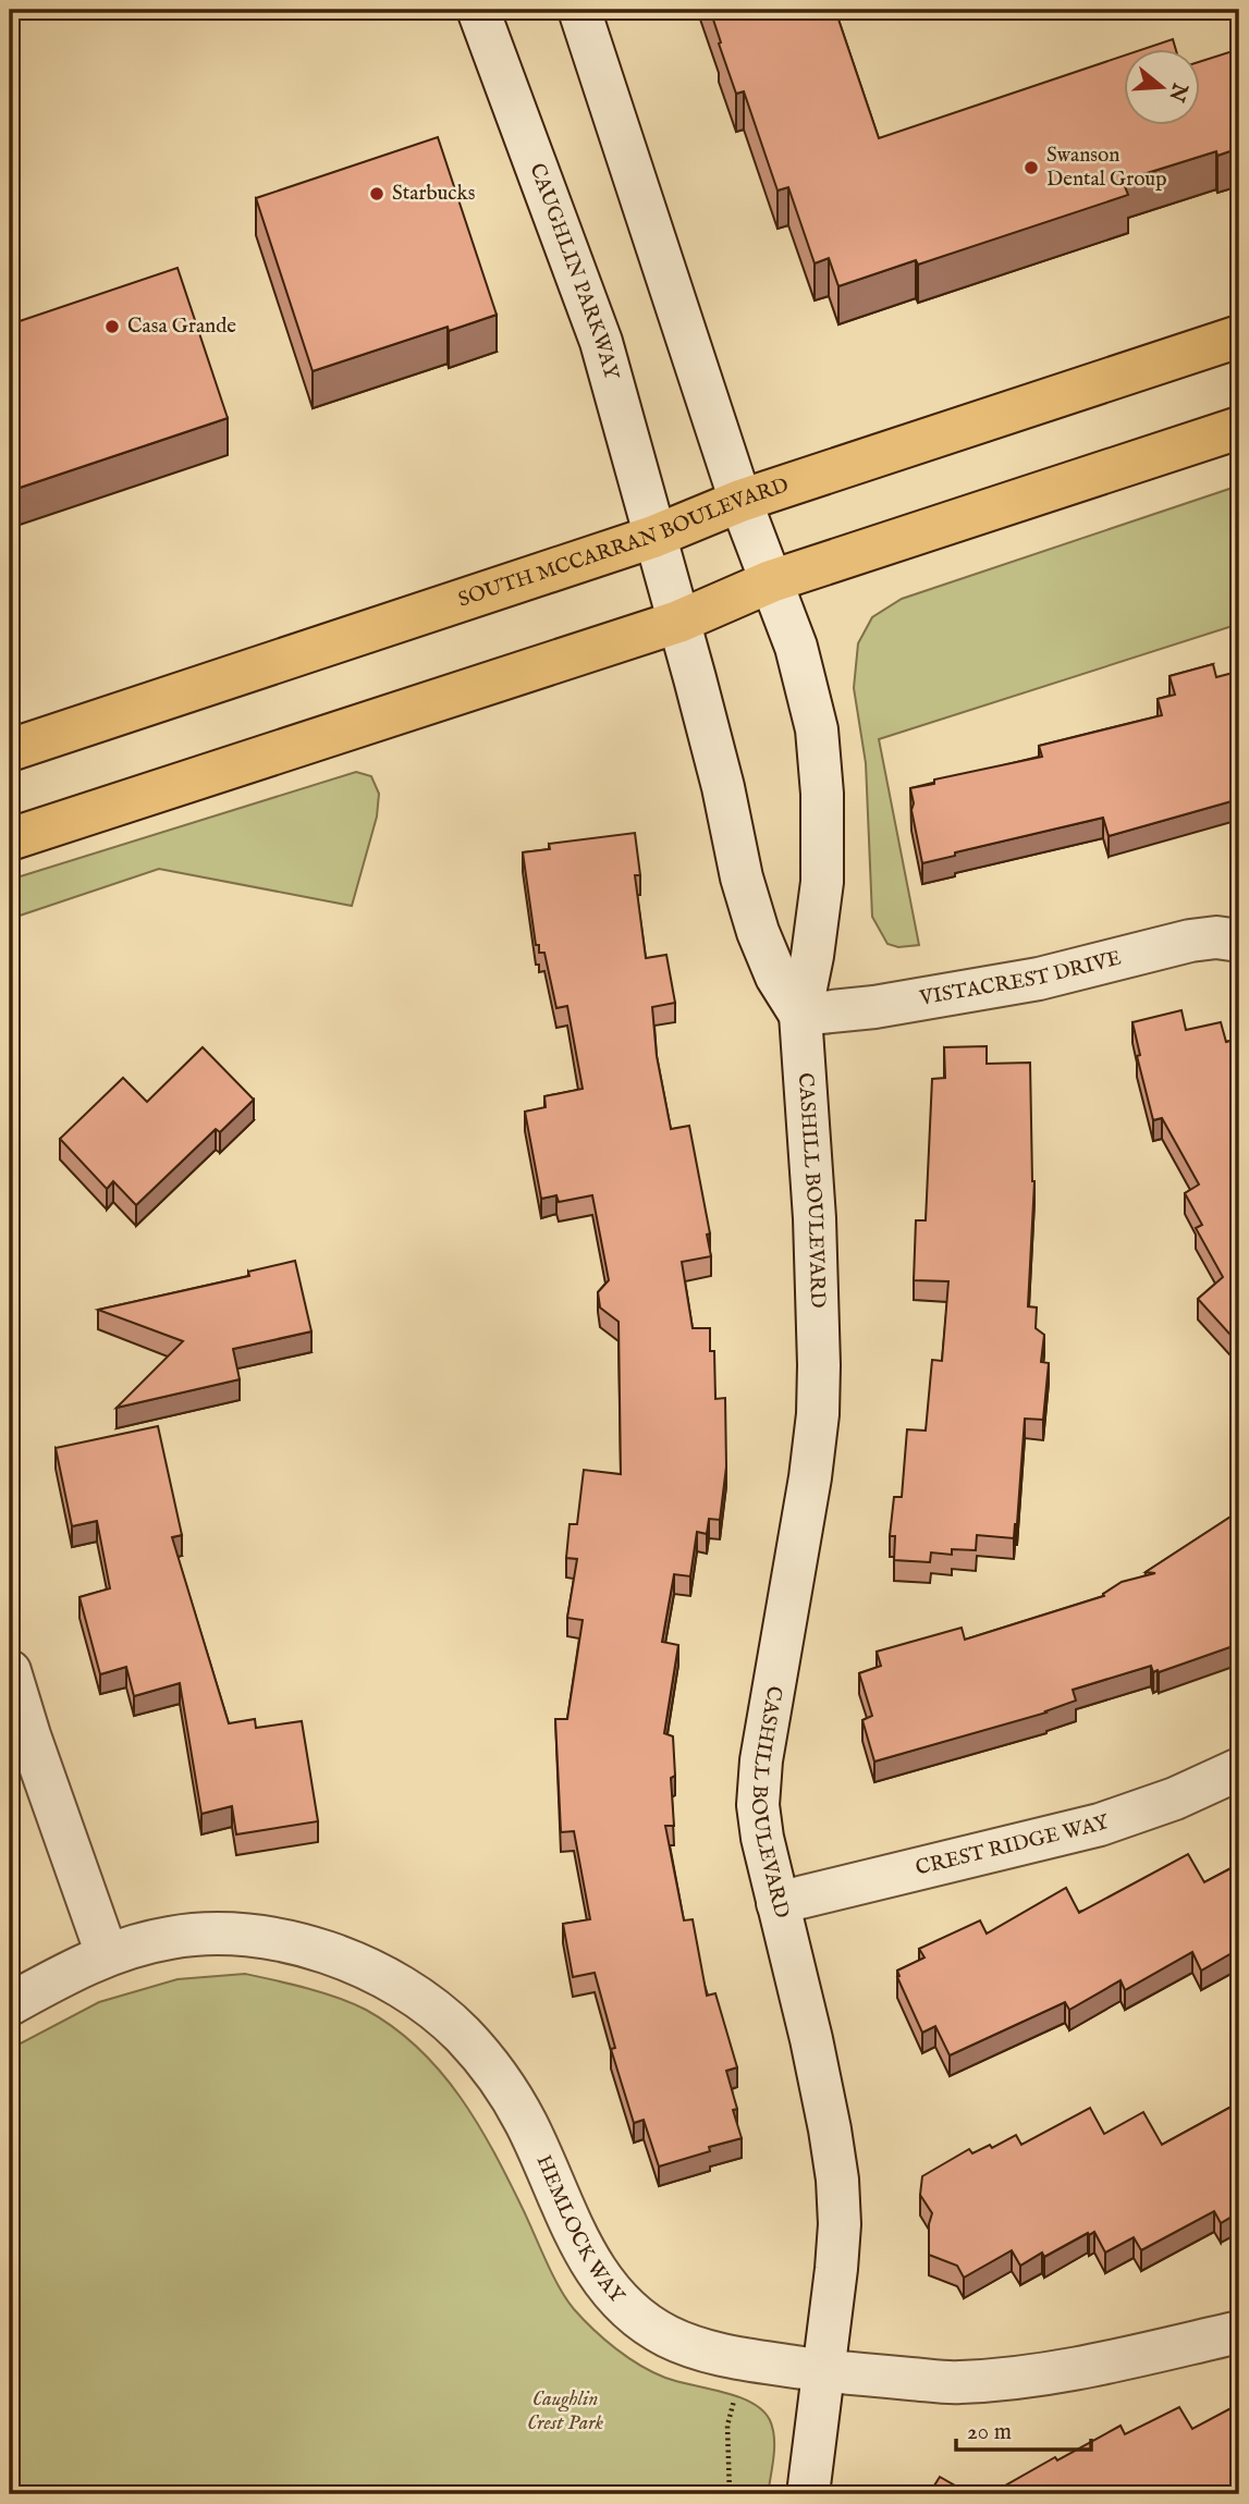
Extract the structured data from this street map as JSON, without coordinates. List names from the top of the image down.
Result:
{
  "streets": {
    "main road": ["SOUTH MCCARRAN BOULEVARD"],
    "street": [
      "CAUGHLIN PARKWAY",
      "VISTACREST DRIVE",
      "CASHILL BOULEVARD",
      "CREST RIDGE WAY",
      "HEMLOCK WAY"
    ]
  },
  "crossings": [
    ["CAUGHLIN PARKWAY", "SOUTH MCCARRAN BOULEVARD"],
    ["CAUGHLIN PARKWAY", "CASHILL BOULEVARD"],
    ["SOUTH MCCARRAN BOULEVARD", "CASHILL BOULEVARD"],
    ["VISTACREST DRIVE", "CASHILL BOULEVARD"],
    ["CASHILL BOULEVARD", "CREST RIDGE WAY"],
    ["CASHILL BOULEVARD", "HEMLOCK WAY"]
  ],
  "parks": ["Caughlin Crest Park"],
  "places": ["Swanson Dental Group", "Starbucks", "Casa Grande"],
  "scale_bar": "20 m",
  "north": "right"
}
